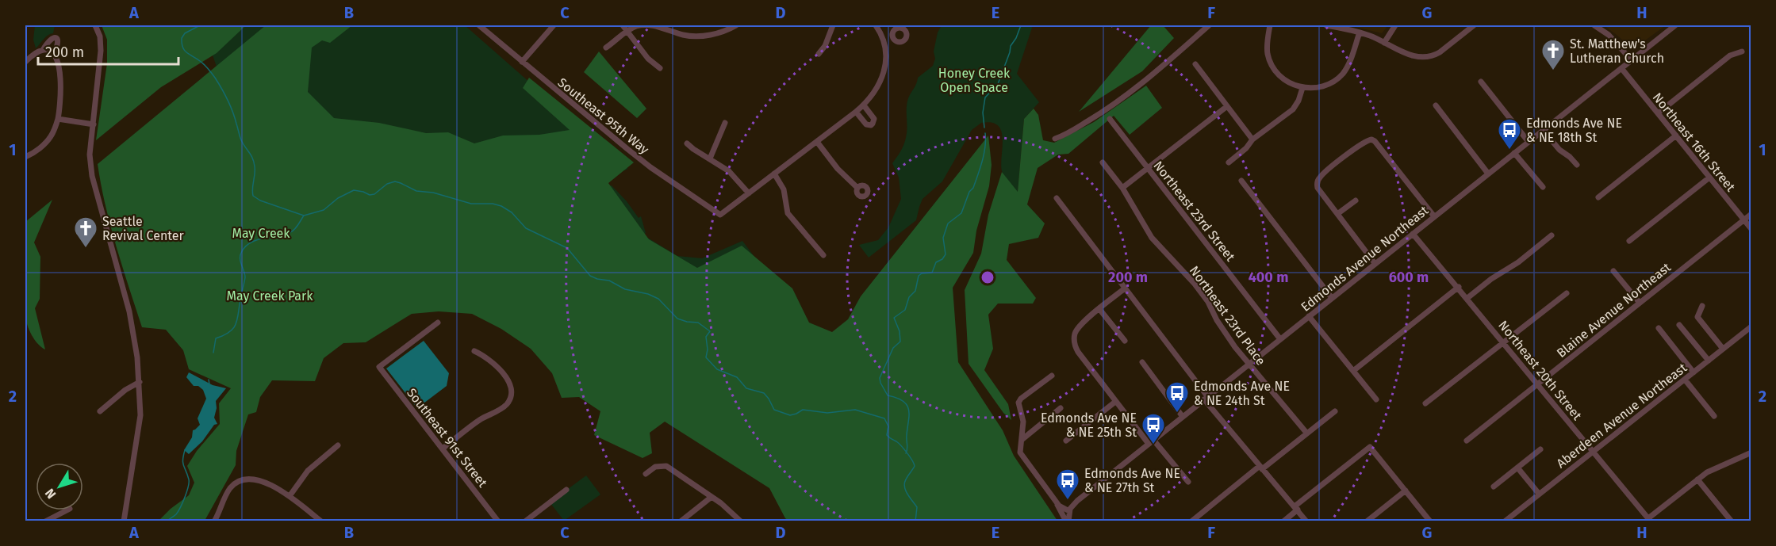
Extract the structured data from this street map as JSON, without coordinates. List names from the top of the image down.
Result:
{
  "streets": {
    "street": [
      "Southeast 95th Way",
      "Northeast 16th Street",
      "Northeast 23rd Street",
      "Edmonds Avenue Northeast",
      "Blaine Avenue Northeast",
      "Northeast 23rd Place",
      "Northeast 20th Street",
      "Aberdeen Avenue Northeast",
      "Southeast 91st Street"
    ]
  },
  "crossings": [
    ["Northeast 16th Street", "Edmonds Avenue Northeast"],
    ["Northeast 16th Street", "Blaine Avenue Northeast"],
    ["Northeast 23rd Street", "Edmonds Avenue Northeast"],
    ["Edmonds Avenue Northeast", "Northeast 23rd Place"],
    ["Edmonds Avenue Northeast", "Northeast 20th Street"],
    ["Blaine Avenue Northeast", "Northeast 20th Street"],
    ["Northeast 20th Street", "Aberdeen Avenue Northeast"]
  ],
  "parks": ["Honey Creek Open Space", "May Creek", "May Creek Park"],
  "places": {
    "church": ["St. Matthew's Lutheran Church", "Seattle Revival Center"],
    "bus stop": [
      "Edmonds Ave NE & NE 18th St",
      "Edmonds Ave NE & NE 24th St",
      "Edmonds Ave NE & NE 25th St",
      "Edmonds Ave NE & NE 27th St"
    ]
  },
  "scale_bar": "200 m",
  "north": "bottom left",
  "grid": {
    "columns": [
      "A",
      "B",
      "C",
      "D",
      "E",
      "F",
      "G",
      "H"
    ],
    "rows": ["1", "2"]
  },
  "rings": ["200 m", "400 m", "600 m"]
}
